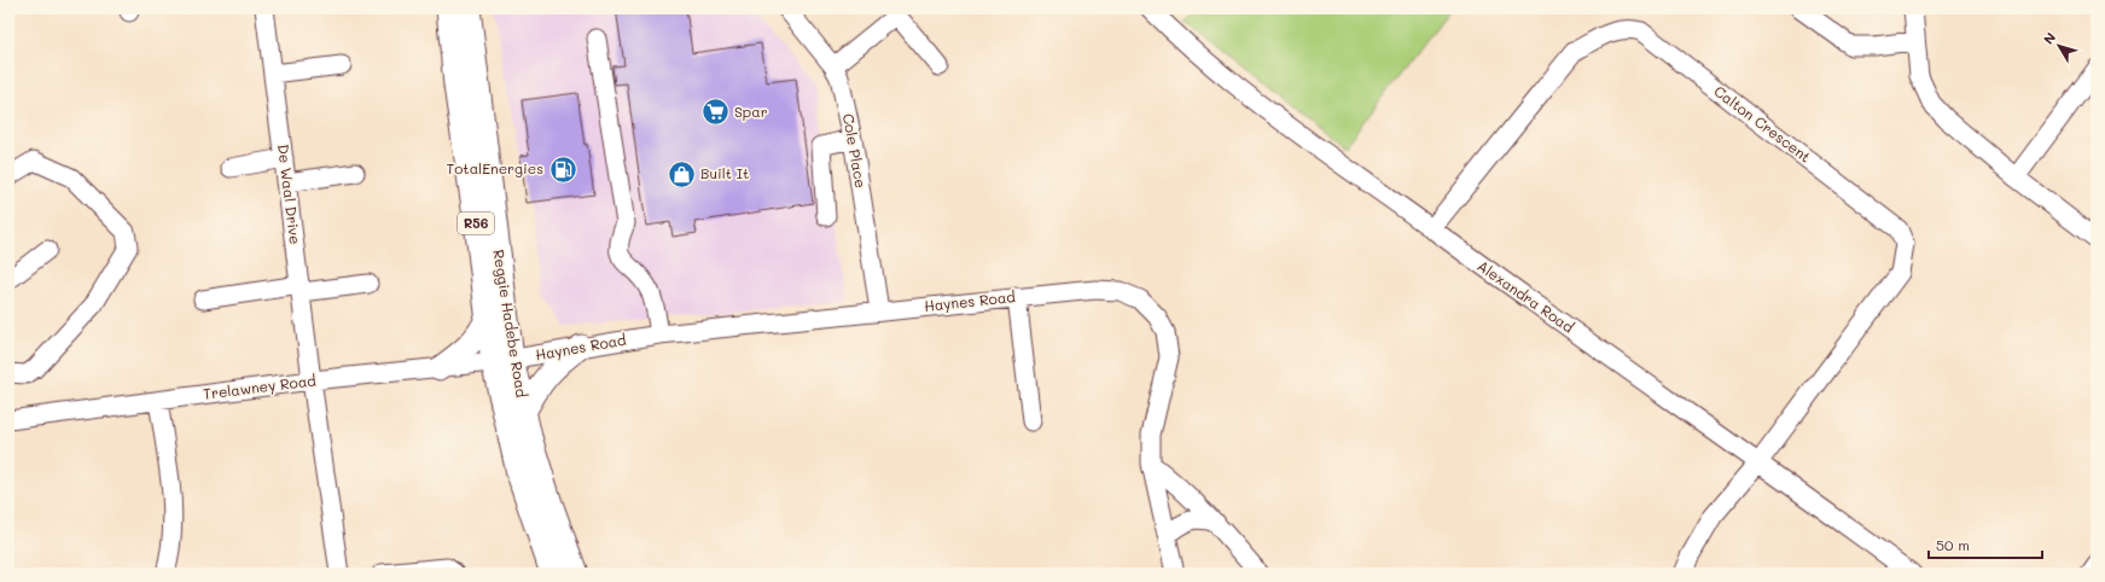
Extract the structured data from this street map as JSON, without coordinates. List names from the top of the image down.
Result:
{
  "streets": {
    "main road": ["R56", "Reggie Hadebe Road"],
    "street": [
      "Calton Crescent",
      "Cole Place",
      "De Waal Drive",
      "Alexandra Road",
      "Haynes Road",
      "Trelawney Road"
    ]
  },
  "crossings": [
    ["Calton Crescent", "Alexandra Road"],
    ["Cole Place", "Haynes Road"],
    ["De Waal Drive", "Trelawney Road"],
    ["Haynes Road", "Reggie Hadebe Road"],
    ["Haynes Road", "Trelawney Road"],
    ["Reggie Hadebe Road", "Trelawney Road"]
  ],
  "places": {
    "supermarket": ["Spar"],
    "fuel station": ["TotalEnergies"],
    "shop": ["Built It"]
  },
  "scale_bar": "50 m",
  "north": "top left"
}
